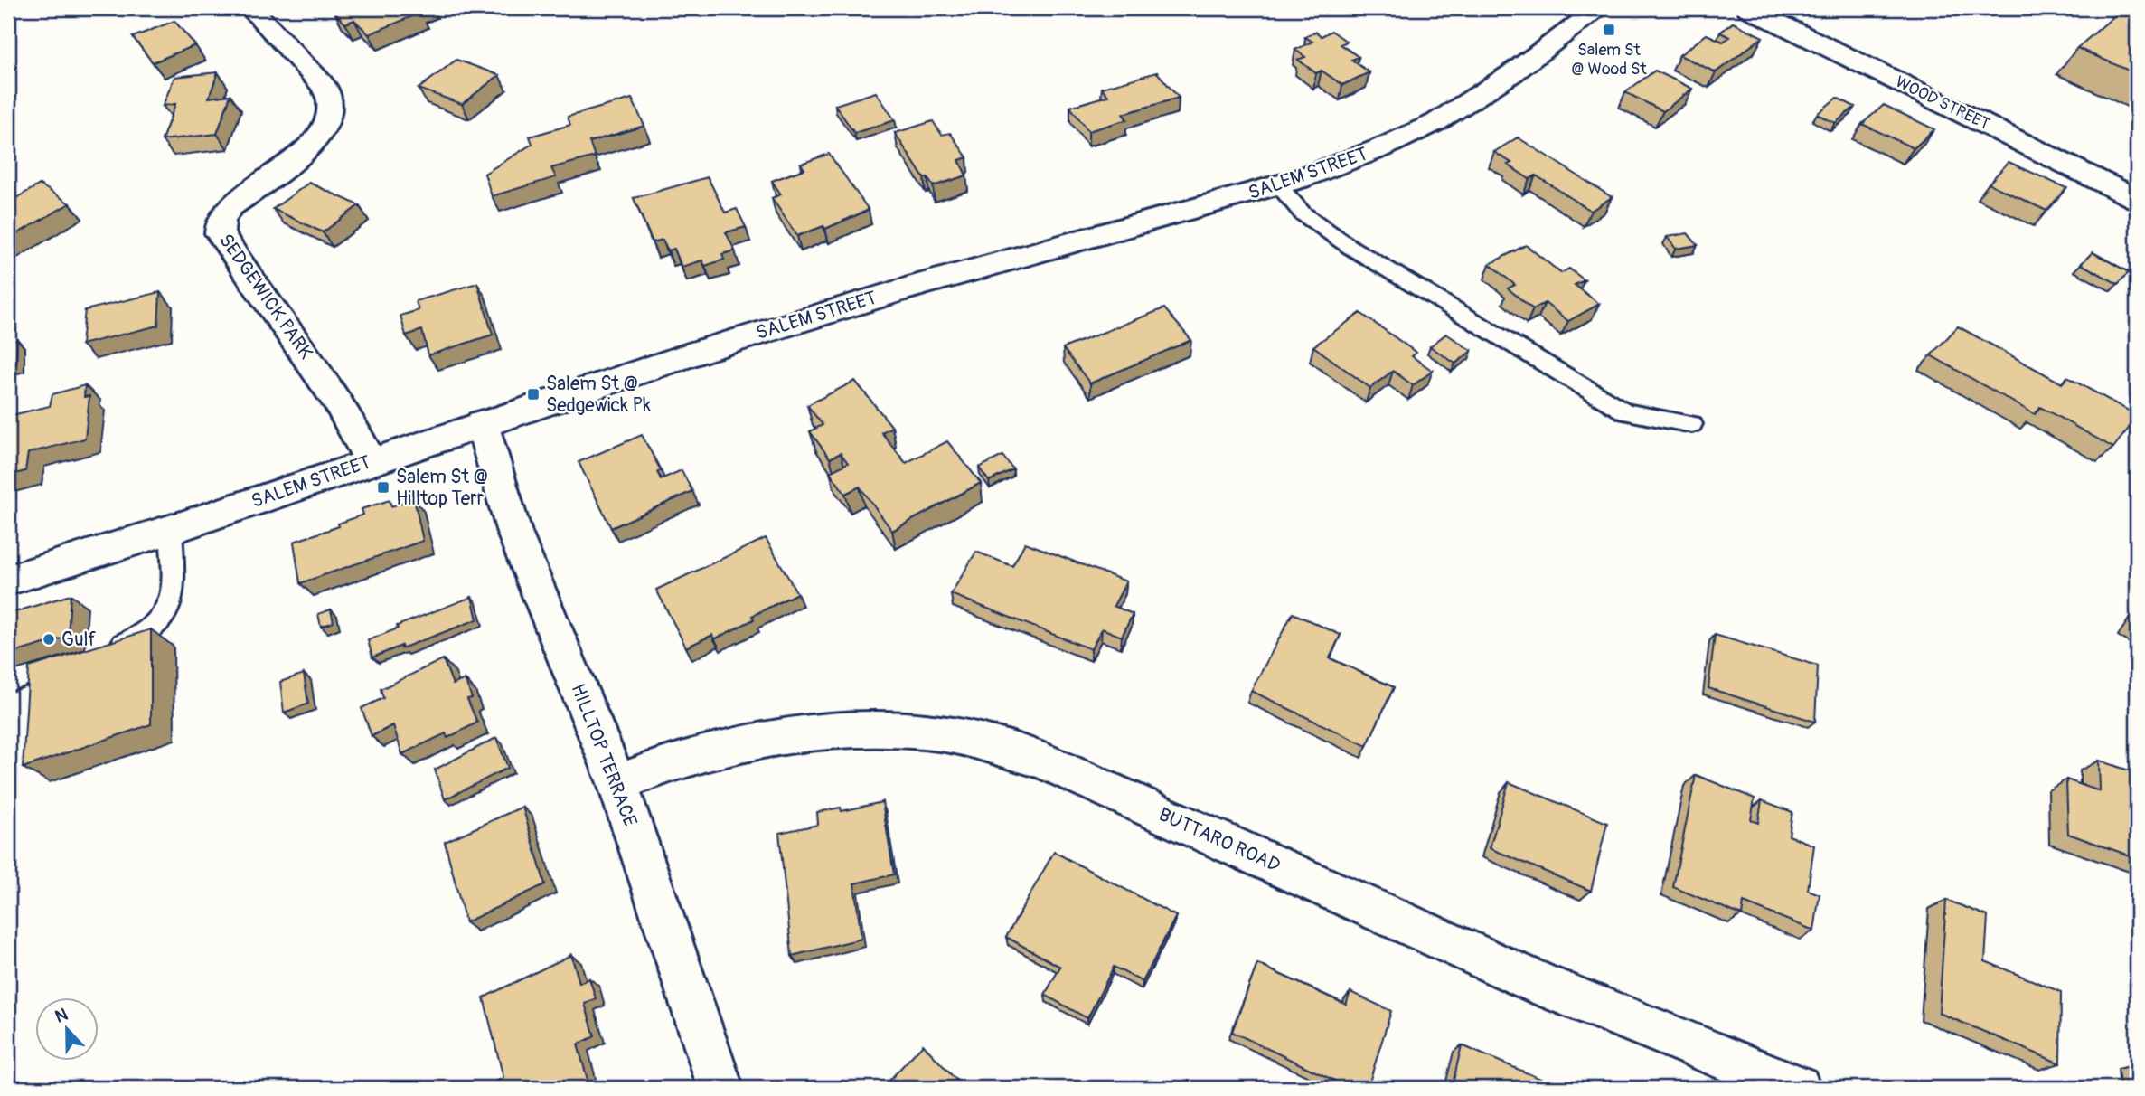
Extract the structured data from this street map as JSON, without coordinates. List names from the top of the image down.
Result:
{
  "streets": {
    "street": [
      "WOOD STREET",
      "SALEM STREET",
      "SEDGEWICK PARK",
      "HILLTOP TERRACE",
      "BUTTARO ROAD"
    ]
  },
  "crossings": [
    ["SALEM STREET", "SEDGEWICK PARK"],
    ["SALEM STREET", "HILLTOP TERRACE"],
    ["HILLTOP TERRACE", "BUTTARO ROAD"]
  ],
  "places": {
    "transit": ["Salem St @ Wood St", "Salem St @ Sedgewick Pk", "Salem St @ Hilltop Terr"],
    "other": ["Gulf"]
  },
  "north": "top"
}
